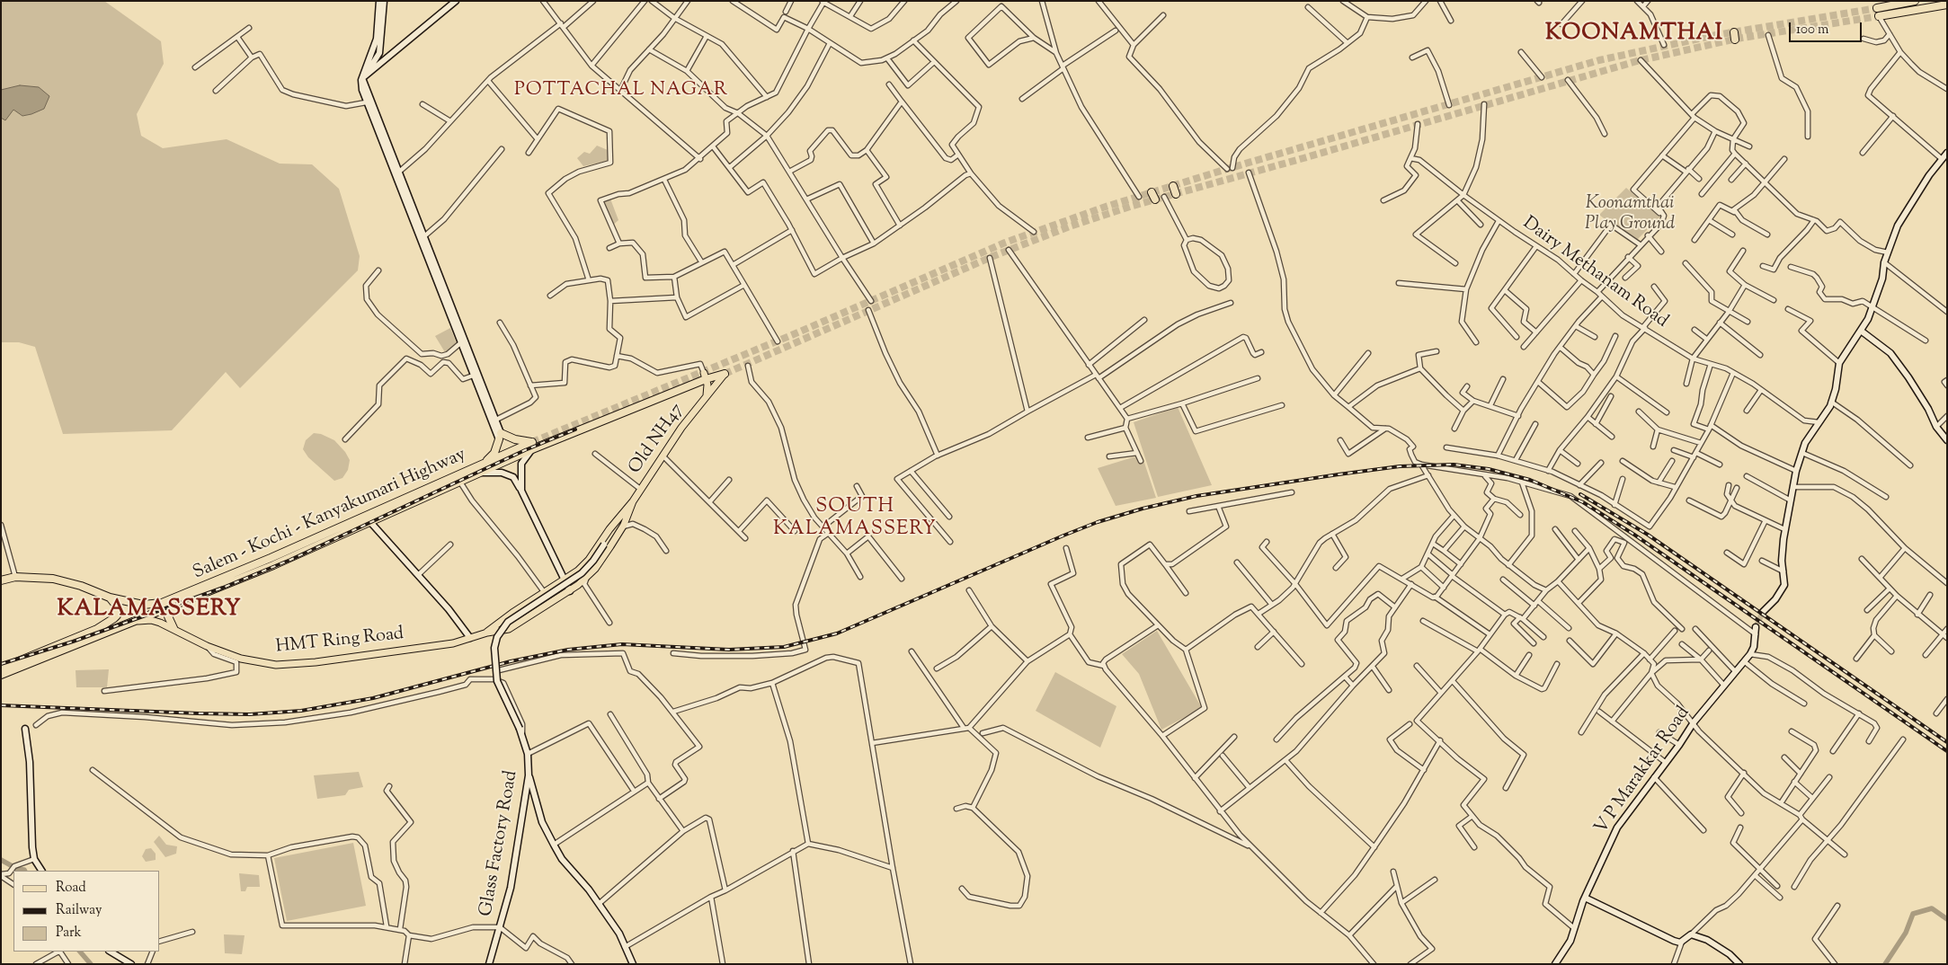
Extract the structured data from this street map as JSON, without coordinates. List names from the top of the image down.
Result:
{
  "streets": {
    "highway": ["Salem - Kochi - Kanyakumari Highway"],
    "main road": ["Old NH47", "HMT Ring Road"],
    "street": ["Dairy Methanam Road", "V P Marakkar Road", "Glass Factory Road"]
  },
  "crossings": [
    ["Old NH47", "HMT Ring Road"],
    ["Salem - Kochi - Kanyakumari Highway", "HMT Ring Road"]
  ],
  "districts": [
    "KOONAMTHAI",
    "POTTACHAL NAGAR",
    "SOUTH KALAMASSERY",
    "KALAMASSERY"
  ],
  "parks": ["Koonamthai Play Ground"],
  "legend": ["Road", "Railway", "Park"],
  "scale_bar": "100 m"
}
